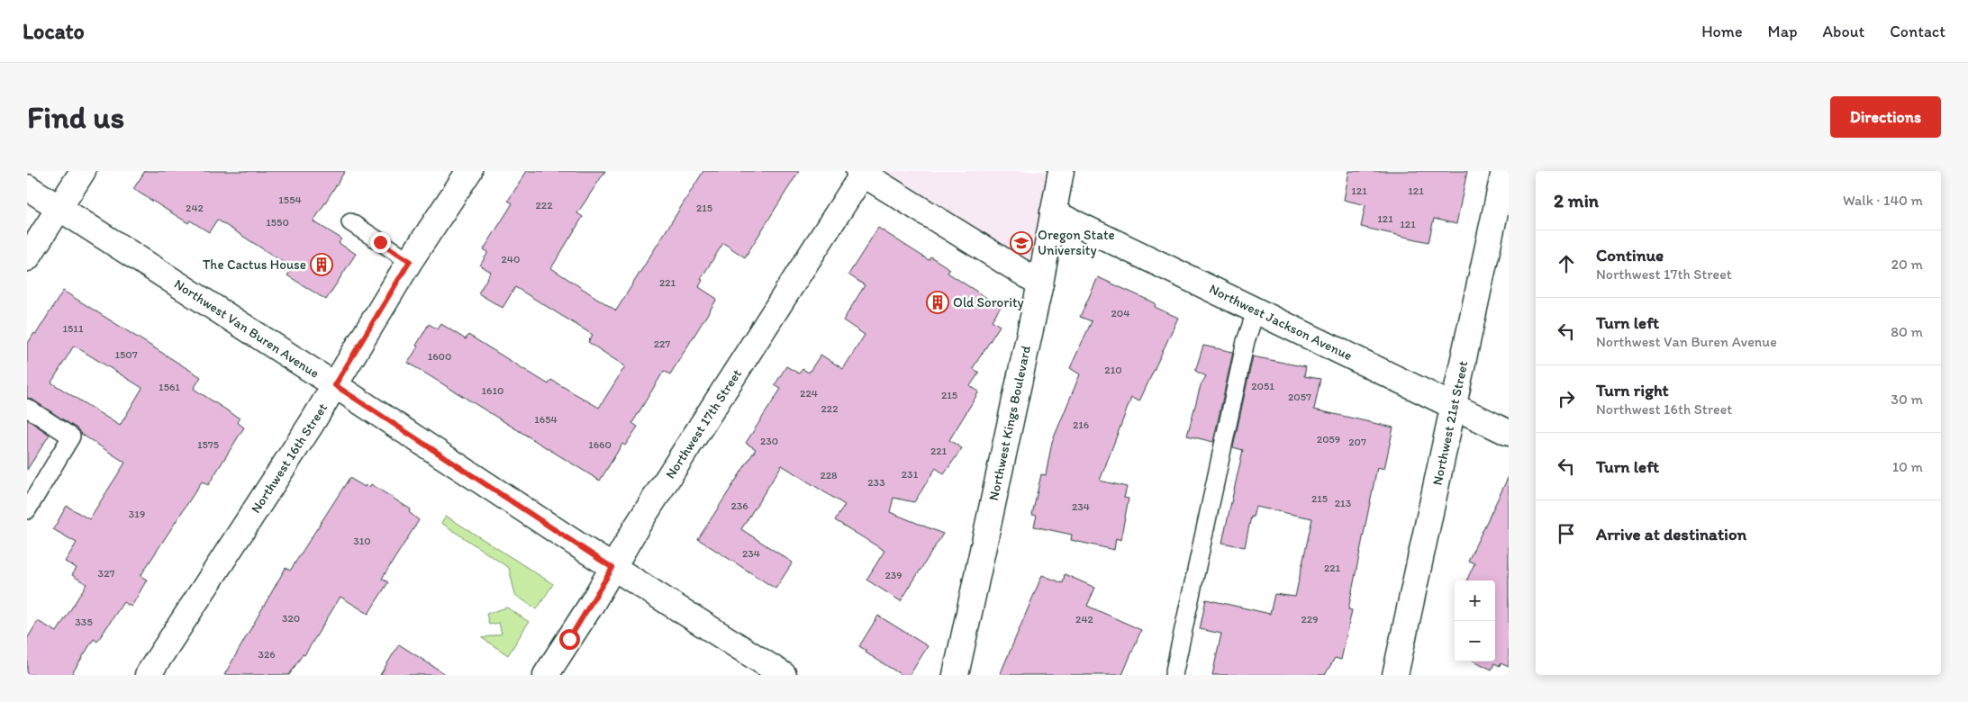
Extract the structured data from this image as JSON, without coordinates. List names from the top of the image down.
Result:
{
  "streets": {
    "street": [
      "Northwest Jackson Avenue",
      "Northwest Van Buren Avenue",
      "Northwest Kings Boulevard",
      "Northwest 21st Street",
      "Northwest 17th Street",
      "Northwest 16th Street"
    ]
  },
  "crossings": [
    ["Northwest Jackson Avenue", "Northwest Kings Boulevard"],
    ["Northwest Jackson Avenue", "Northwest 21st Street"],
    ["Northwest Van Buren Avenue", "Northwest 17th Street"],
    ["Northwest Van Buren Avenue", "Northwest 16th Street"]
  ],
  "places": {
    "school or university": ["Oregon State University"],
    "building": ["The Cactus House", "Old Sorority"]
  },
  "house_numbers": [
    "121",
    "121",
    "1554",
    "222",
    "242",
    "215",
    "121",
    "1550",
    "121",
    "240",
    "221",
    "204",
    "1511",
    "227",
    "1507",
    "1600",
    "210",
    "2051",
    "1561",
    "1610",
    "224",
    "215",
    "2057",
    "222",
    "1654",
    "216",
    "2059",
    "230",
    "207",
    "1575",
    "1660",
    "221",
    "231",
    "228",
    "233",
    "215",
    "213",
    "236",
    "234",
    "319",
    "310",
    "234",
    "221",
    "327",
    "239",
    "320",
    "242",
    "229",
    "335",
    "326"
  ],
  "page": {
    "header": "Locato",
    "nav": [
      "Home",
      "Map",
      "About",
      "Contact"
    ],
    "buttons": "Directions",
    "title": "Find us",
    "heading": ["2 min", "Walk · 140 m"],
    "list": [
      ["Continue", "Northwest 17th Street", "20 m"],
      ["Turn left", "Northwest Van Buren Avenue", "80 m"],
      ["Turn right", "Northwest 16th Street", "30 m"],
      ["Turn left", "10 m"],
      "Arrive at destination"
    ],
    "map_buttons": ["+", "−"]
  }
}
